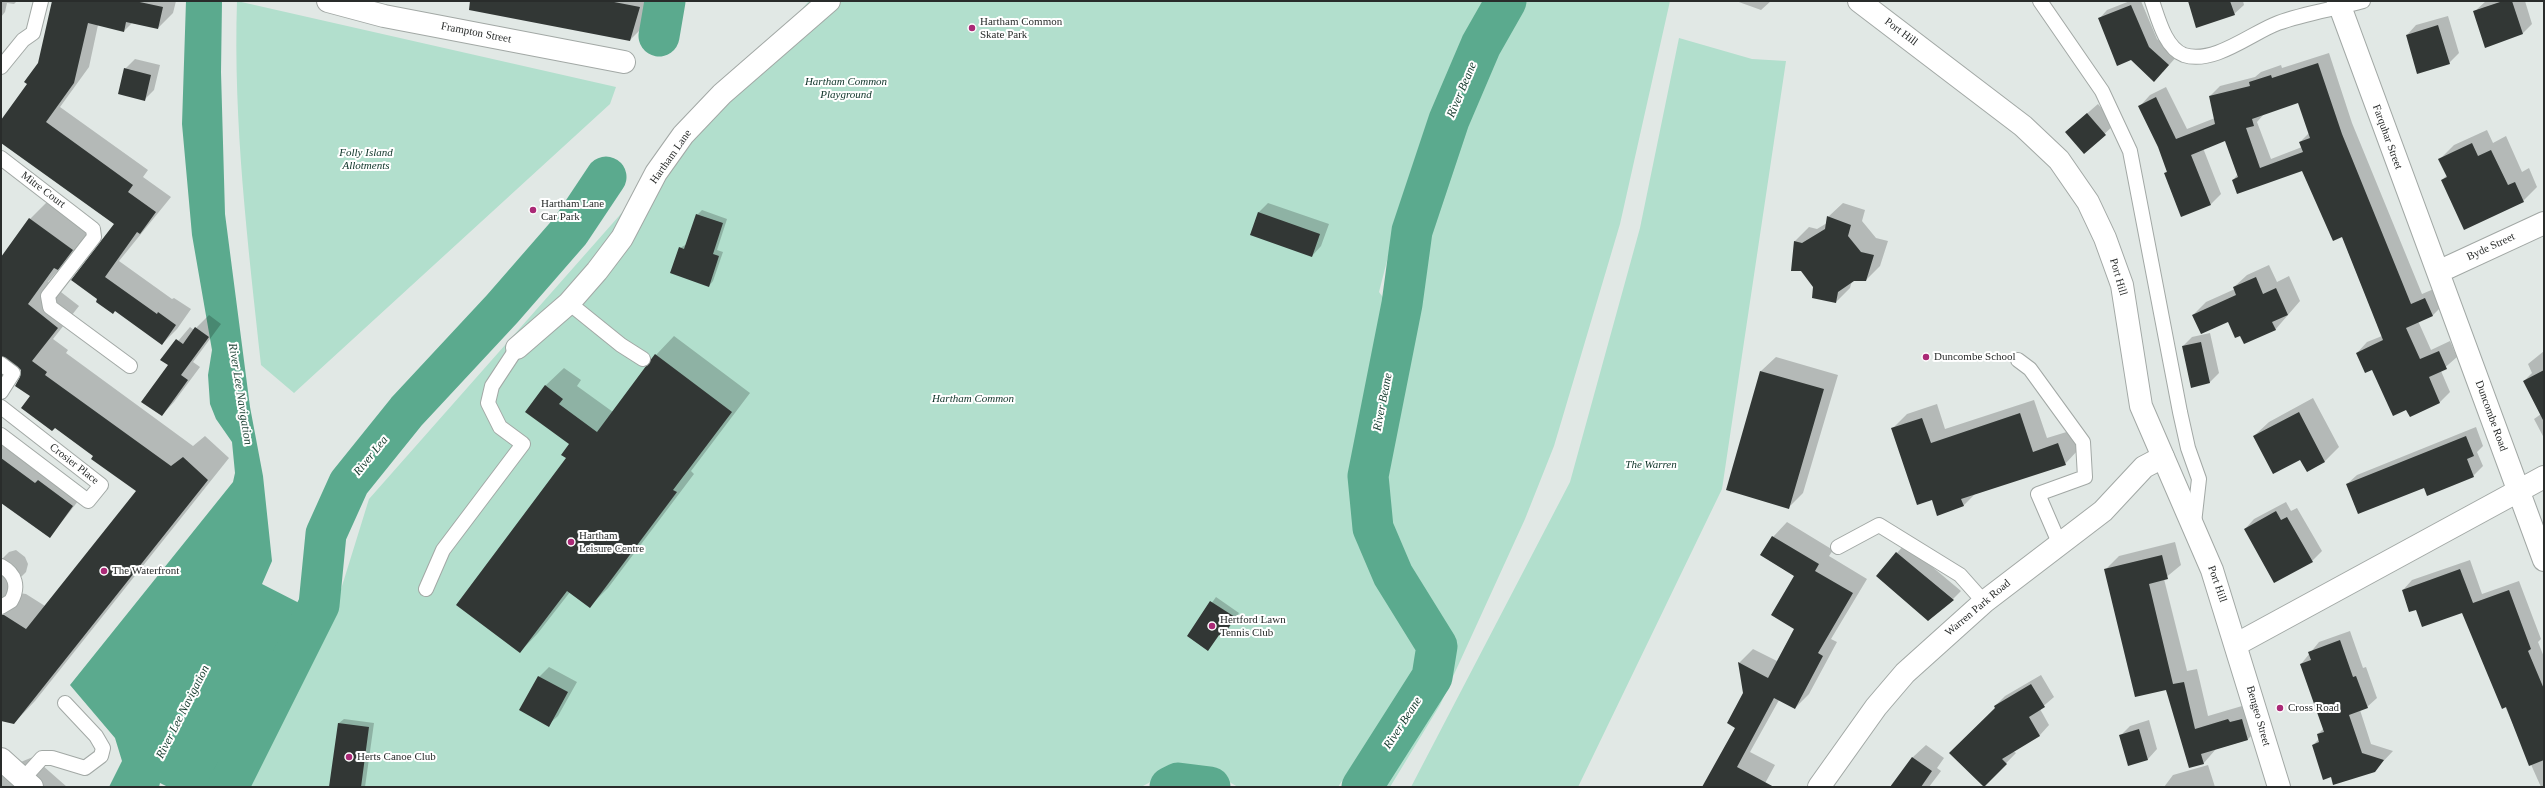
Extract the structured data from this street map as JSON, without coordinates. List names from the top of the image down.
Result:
{
  "streets": {
    "street": [
      "Port Hill",
      "Frampton Street",
      "Farquhar Street",
      "Hartham Lane",
      "Byde Street",
      "Duncombe Road",
      "Warren Park Road",
      "Bengeo Street"
    ],
    "lane": ["Mitre Court", "Crosier Place"]
  },
  "crossings": [
    ["Port Hill", "Warren Park Road"],
    ["Port Hill", "Bengeo Street"],
    ["Farquhar Street", "Byde Street"],
    ["Farquhar Street", "Duncombe Road"],
    ["Byde Street", "Duncombe Road"]
  ],
  "water": ["River Beane", "River Lee Navigation", "River Lea"],
  "parks": [
    "Hartham Common Playground",
    "Folly Island Allotments",
    "Hartham Common",
    "The Warren"
  ],
  "places": [
    "Hartham Common Skate Park",
    "Hartham Lane Car Park",
    "Duncombe School",
    "Hartham Leisure Centre",
    "The Waterfront",
    "Hertford Lawn Tennis Club",
    "Cross Road",
    "Herts Canoe Club"
  ]
}
